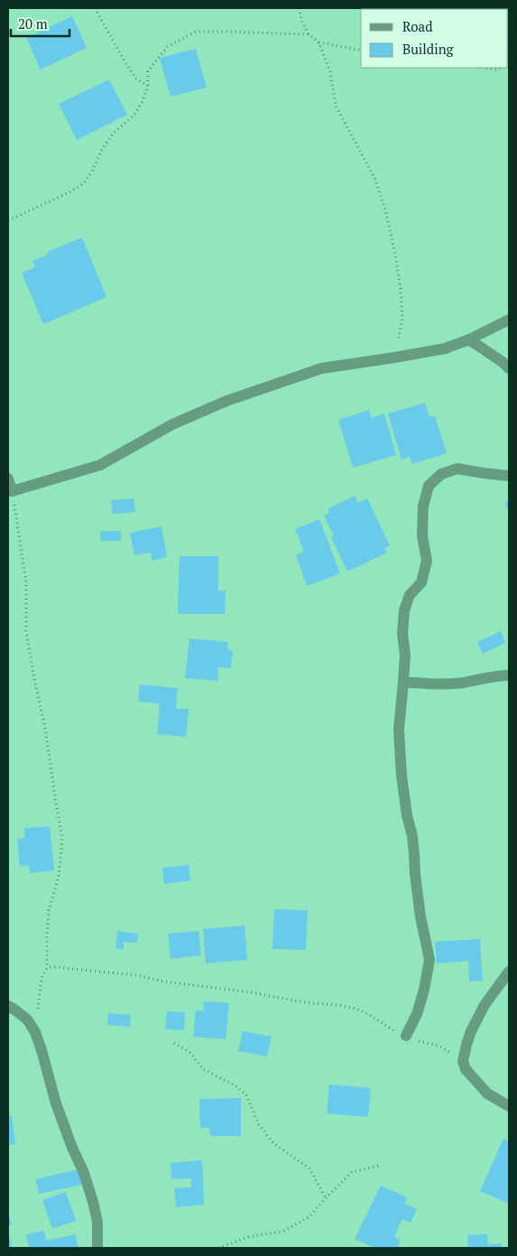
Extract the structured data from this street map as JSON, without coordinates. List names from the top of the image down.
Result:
{
  "legend": ["Road", "Building"],
  "scale_bar": "20 m"
}
